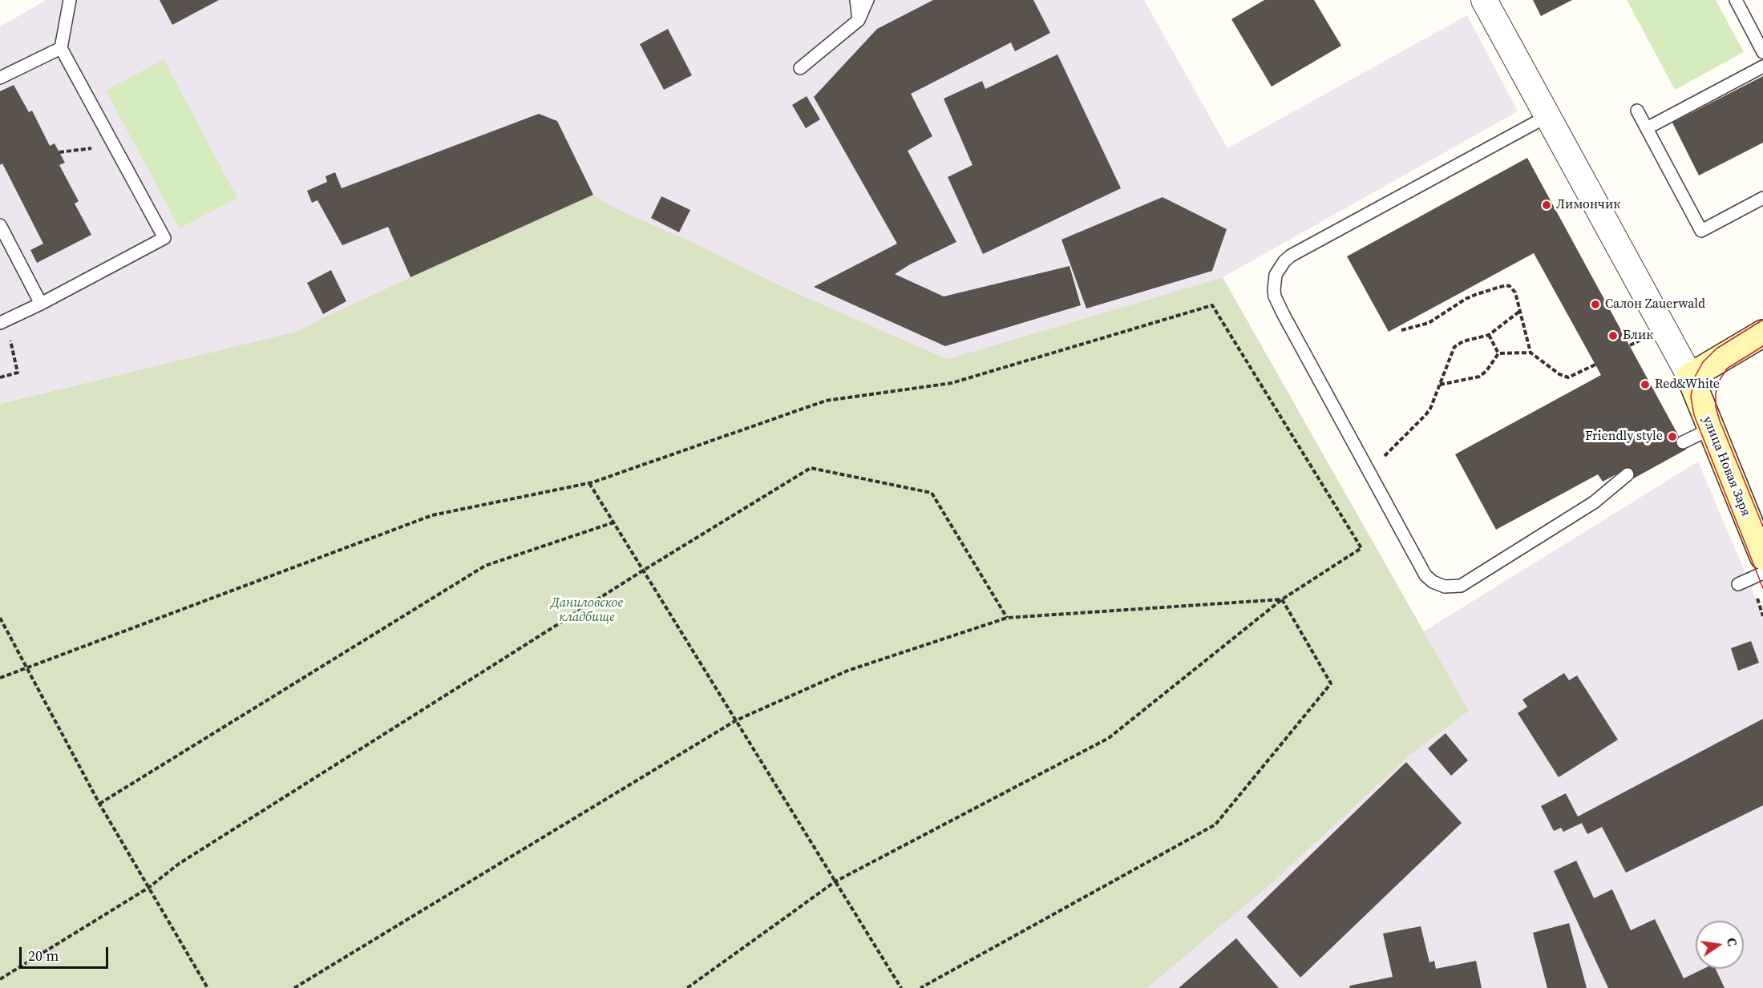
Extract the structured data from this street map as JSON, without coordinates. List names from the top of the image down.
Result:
{
  "streets": {
    "street": ["улица Новая Заря"]
  },
  "parks": ["Даниловское кладбище"],
  "places": [
    "Лимончик",
    "Салон Zauerwald",
    "Блик",
    "Red&White",
    "Friendly style"
  ],
  "scale_bar": "20 m",
  "north": "right"
}
